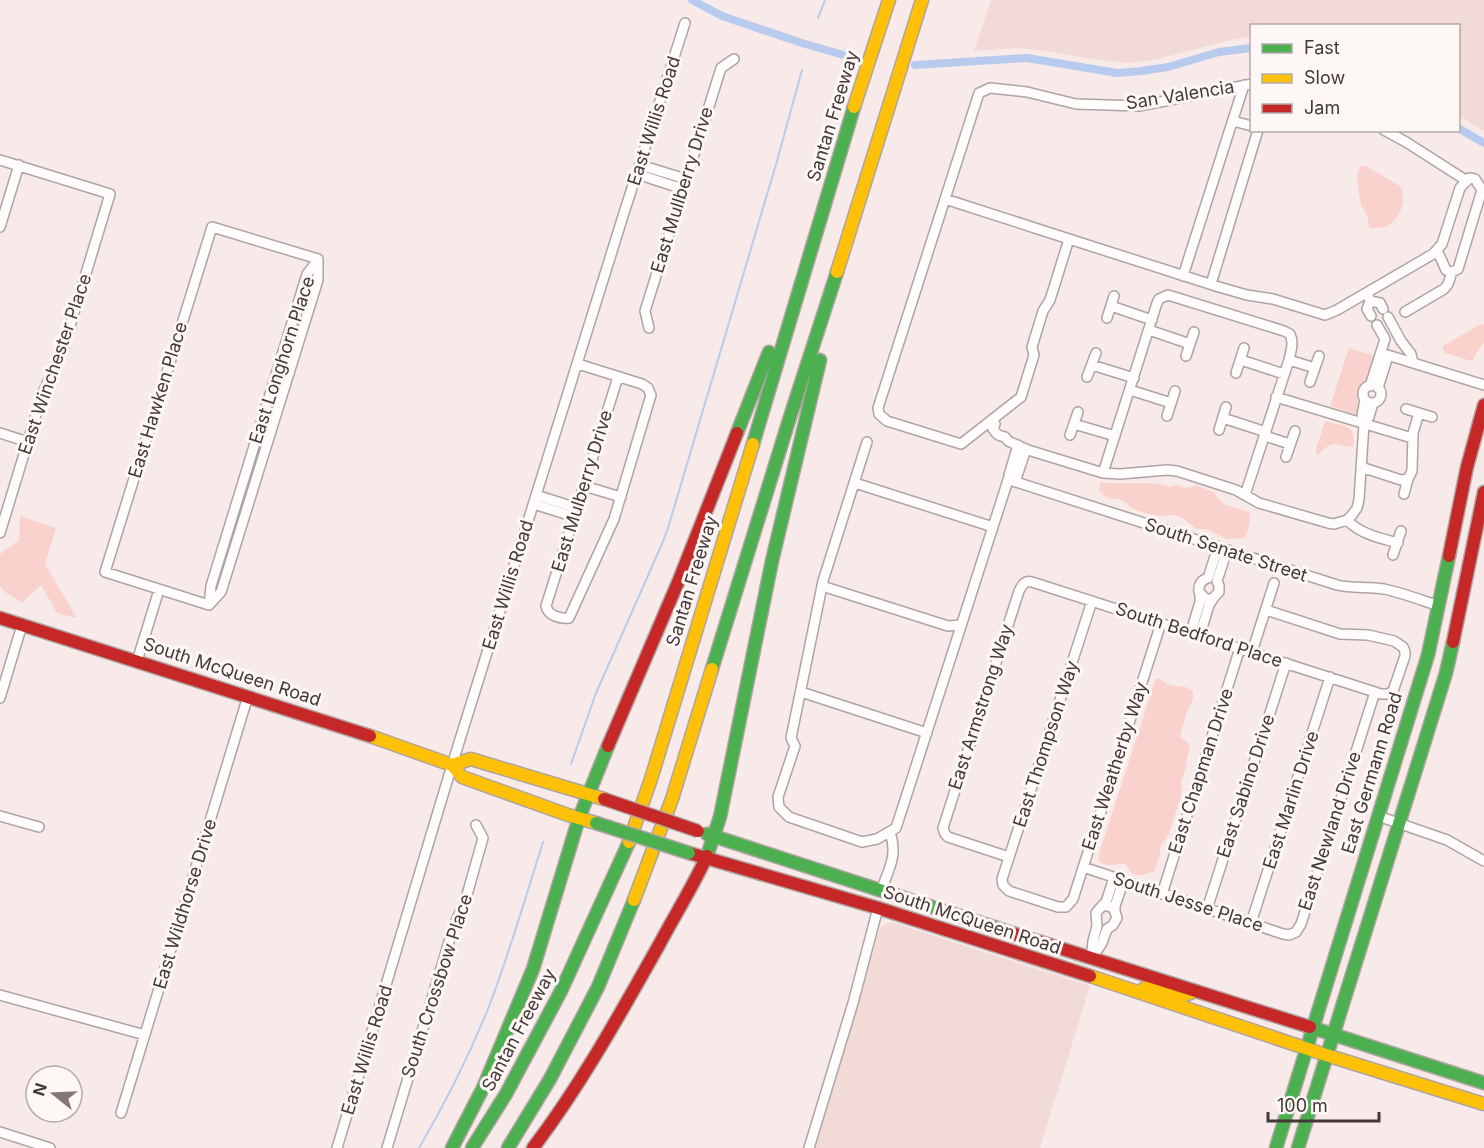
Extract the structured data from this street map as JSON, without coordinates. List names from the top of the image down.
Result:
{
  "streets": {
    "main road": ["Santan Freeway", "South McQueen Road", "East Germann Road"],
    "street": [
      "San Valencia",
      "East Willis Road",
      "East Mullberry Drive",
      "East Longhorn Place",
      "East Winchester Place",
      "East Hawken Place",
      "East Mulberry Drive",
      "South Senate Street",
      "South Bedford Place",
      "East Armstrong Way",
      "East Thompson Way",
      "East Weatherby Way",
      "East Chapman Drive",
      "East Sabino Drive",
      "East Marlin Drive",
      "East Newland Drive",
      "South Jesse Place",
      "East Wildhorse Drive",
      "South Crossbow Place"
    ]
  },
  "crossings": [
    ["East Willis Road", "South McQueen Road"],
    ["East Longhorn Place", "East Hawken Place"],
    ["South Senate Street", "East Germann Road"],
    ["South Bedford Place", "East Armstrong Way"],
    ["South Bedford Place", "East Thompson Way"],
    ["South Bedford Place", "East Weatherby Way"],
    ["South Bedford Place", "East Chapman Drive"],
    ["South Bedford Place", "East Sabino Drive"],
    ["South Bedford Place", "East Marlin Drive"],
    ["South Bedford Place", "East Newland Drive"],
    ["South McQueen Road", "East Germann Road"],
    ["South McQueen Road", "East Wildhorse Drive"],
    ["East Armstrong Way", "East Thompson Way"],
    ["East Thompson Way", "East Weatherby Way"],
    ["East Weatherby Way", "South Jesse Place"],
    ["East Chapman Drive", "South Jesse Place"],
    ["East Sabino Drive", "South Jesse Place"],
    ["East Marlin Drive", "South Jesse Place"],
    ["East Newland Drive", "South Jesse Place"]
  ],
  "legend": ["Fast", "Slow", "Jam"],
  "scale_bar": "100 m",
  "north": "left"
}
